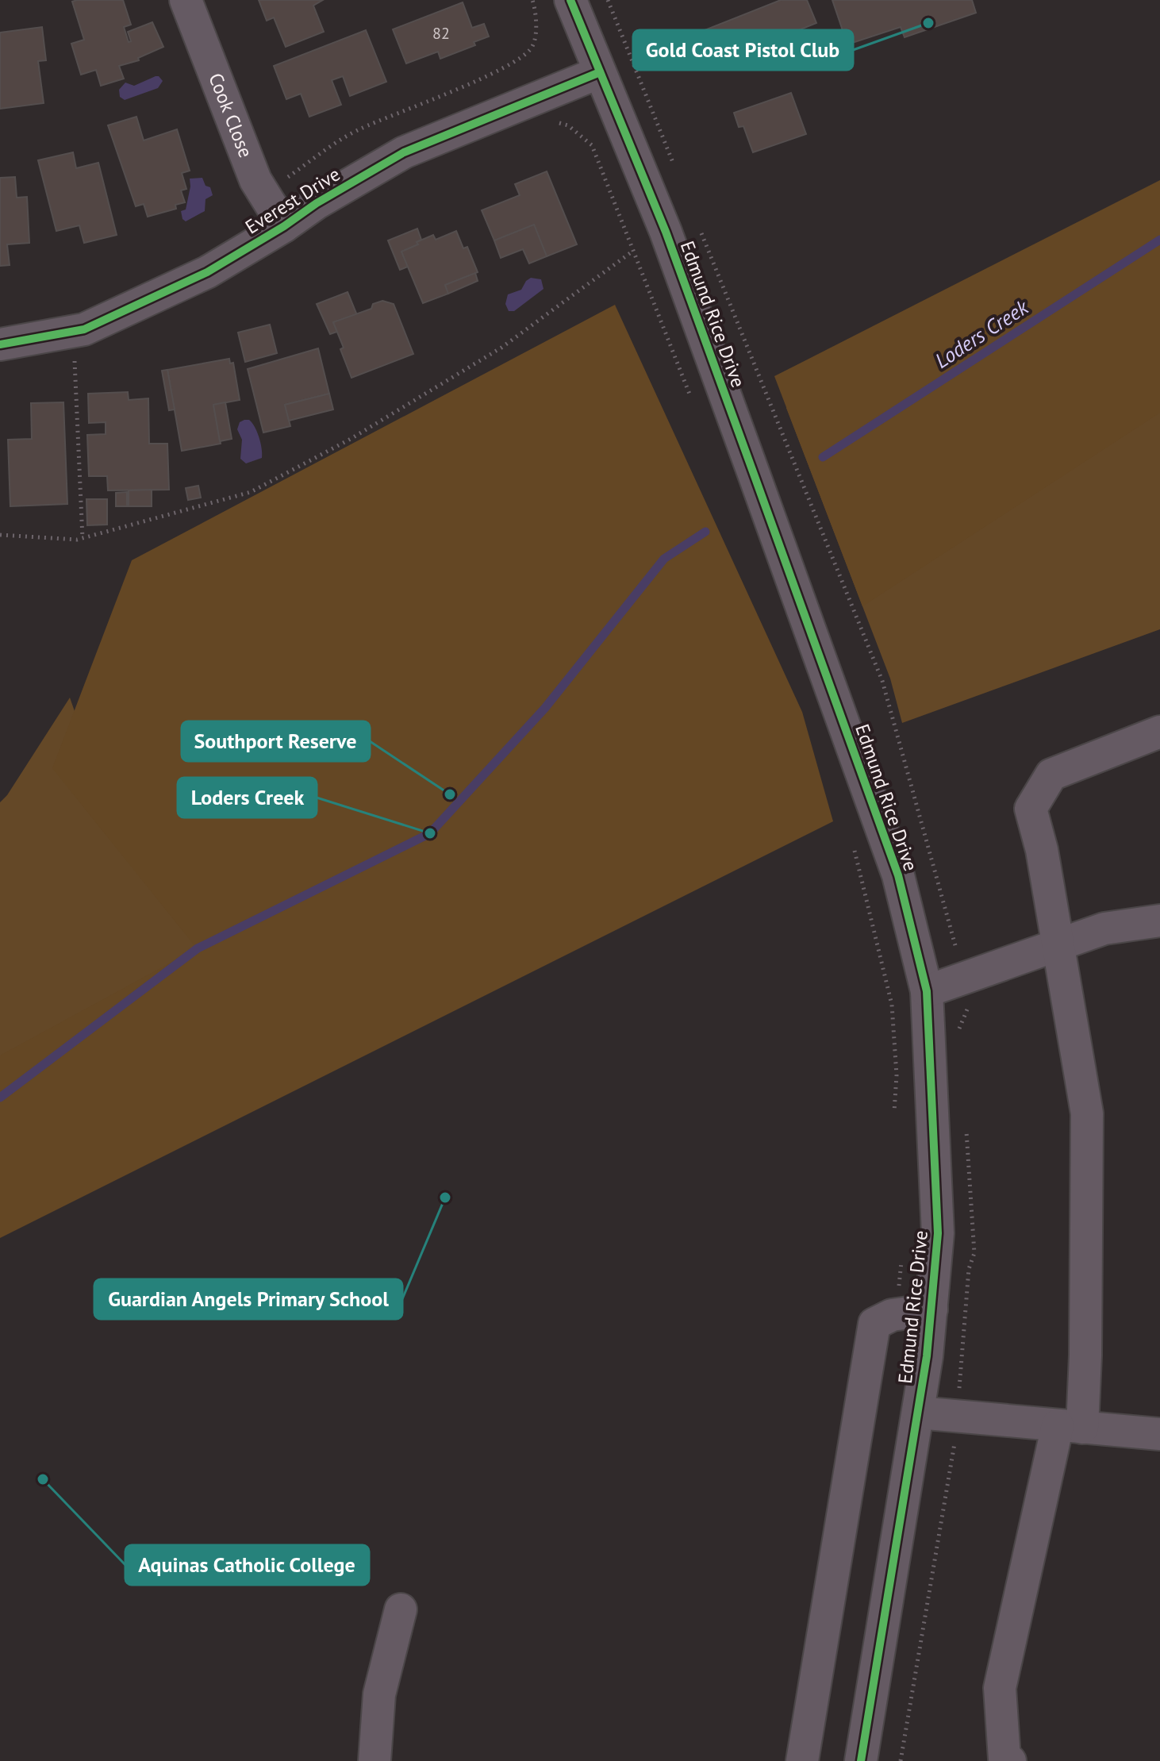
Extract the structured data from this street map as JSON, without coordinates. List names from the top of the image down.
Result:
{
  "streets": {
    "street": ["Cook Close", "Everest Drive", "Edmund Rice Drive"]
  },
  "crossings": [
    ["Cook Close", "Everest Drive"],
    ["Everest Drive", "Edmund Rice Drive"]
  ],
  "water": ["Loders Creek"],
  "places": [
    "Gold Coast Pistol Club",
    "Southport Reserve",
    "Loders Creek",
    "Guardian Angels Primary School",
    "Aquinas Catholic College"
  ],
  "house_numbers": ["82"]
}
